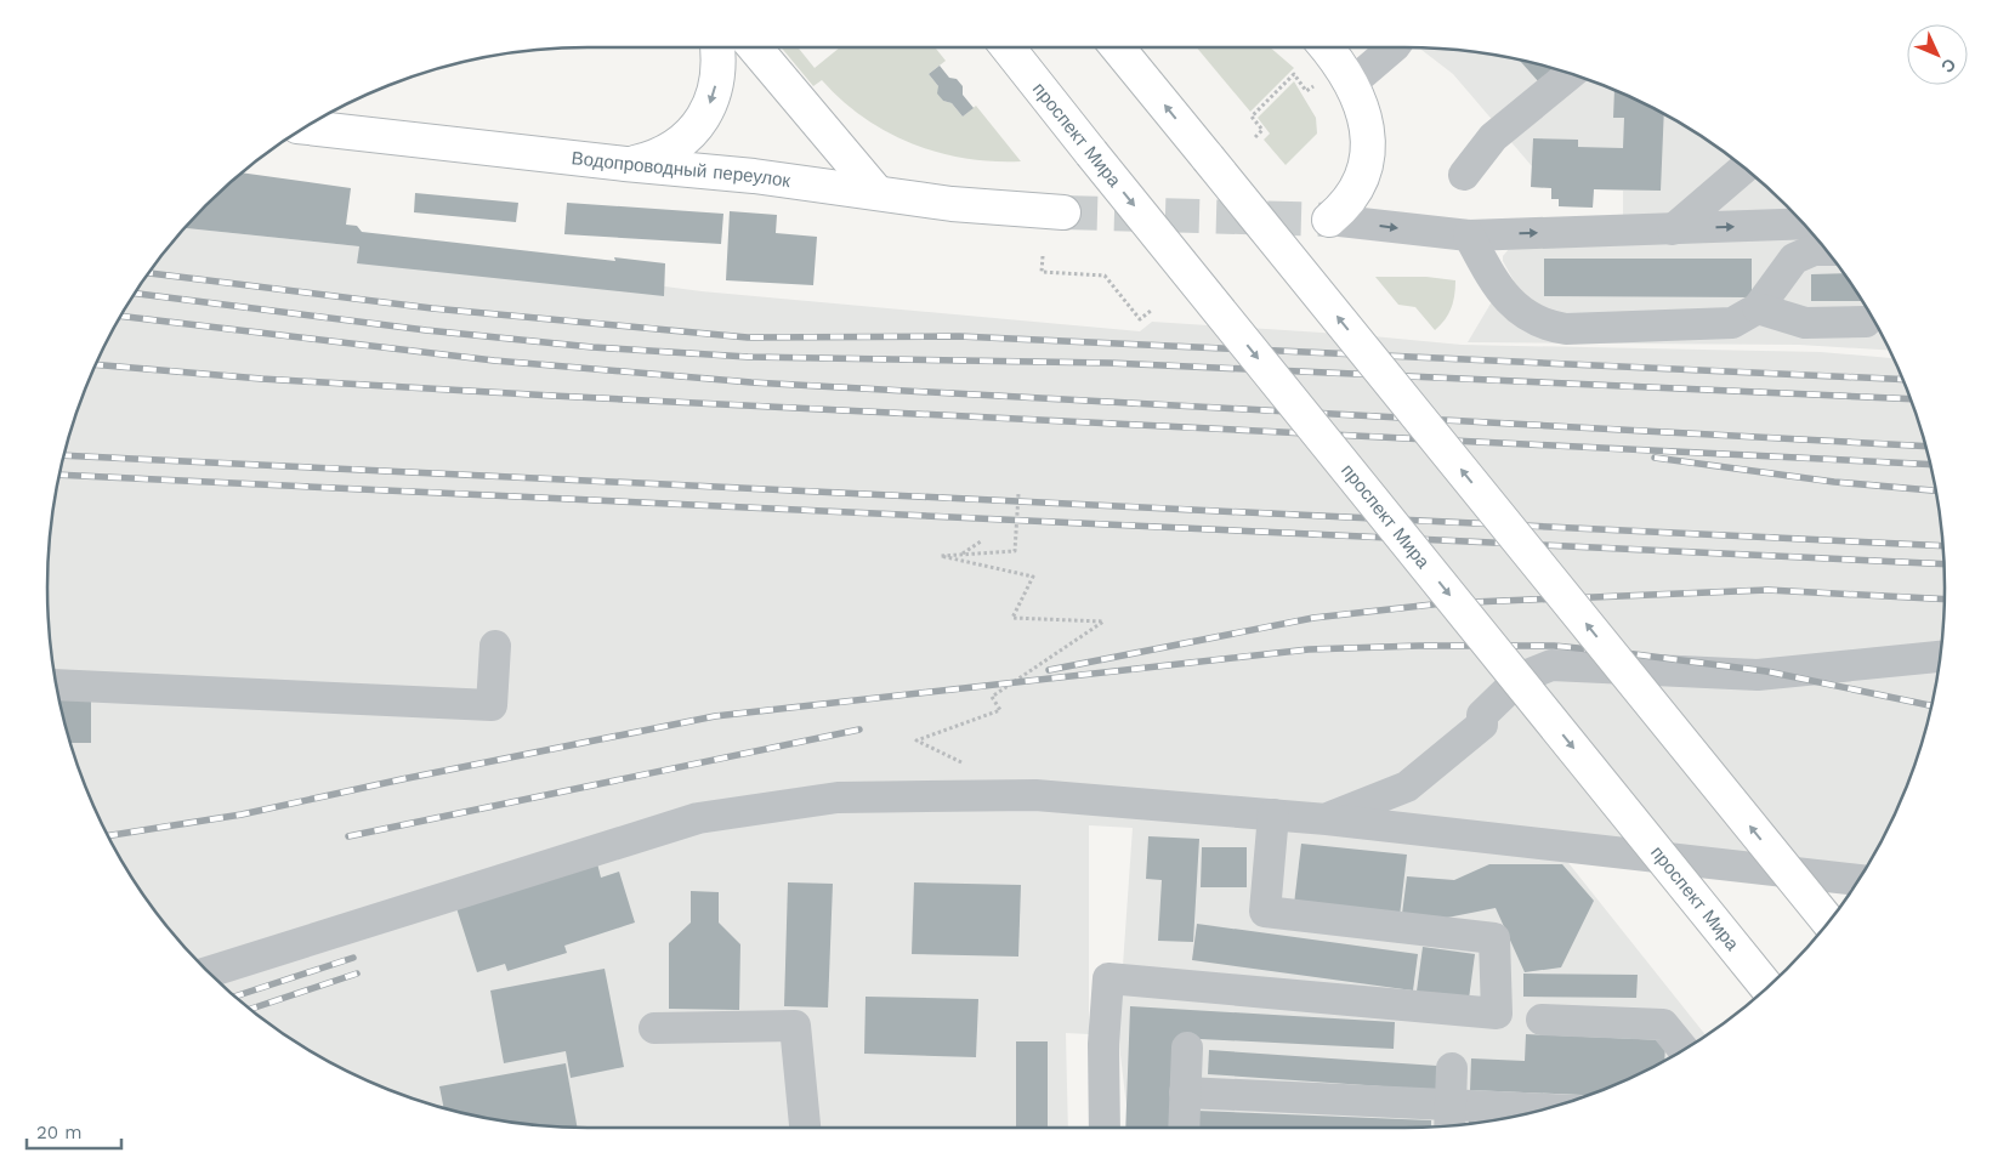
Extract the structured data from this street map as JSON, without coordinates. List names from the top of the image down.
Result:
{
  "streets": {
    "main road": ["проспект Мира", "Водопроводный переулок"]
  },
  "scale_bar": "20 m",
  "north": "bottom right"
}
